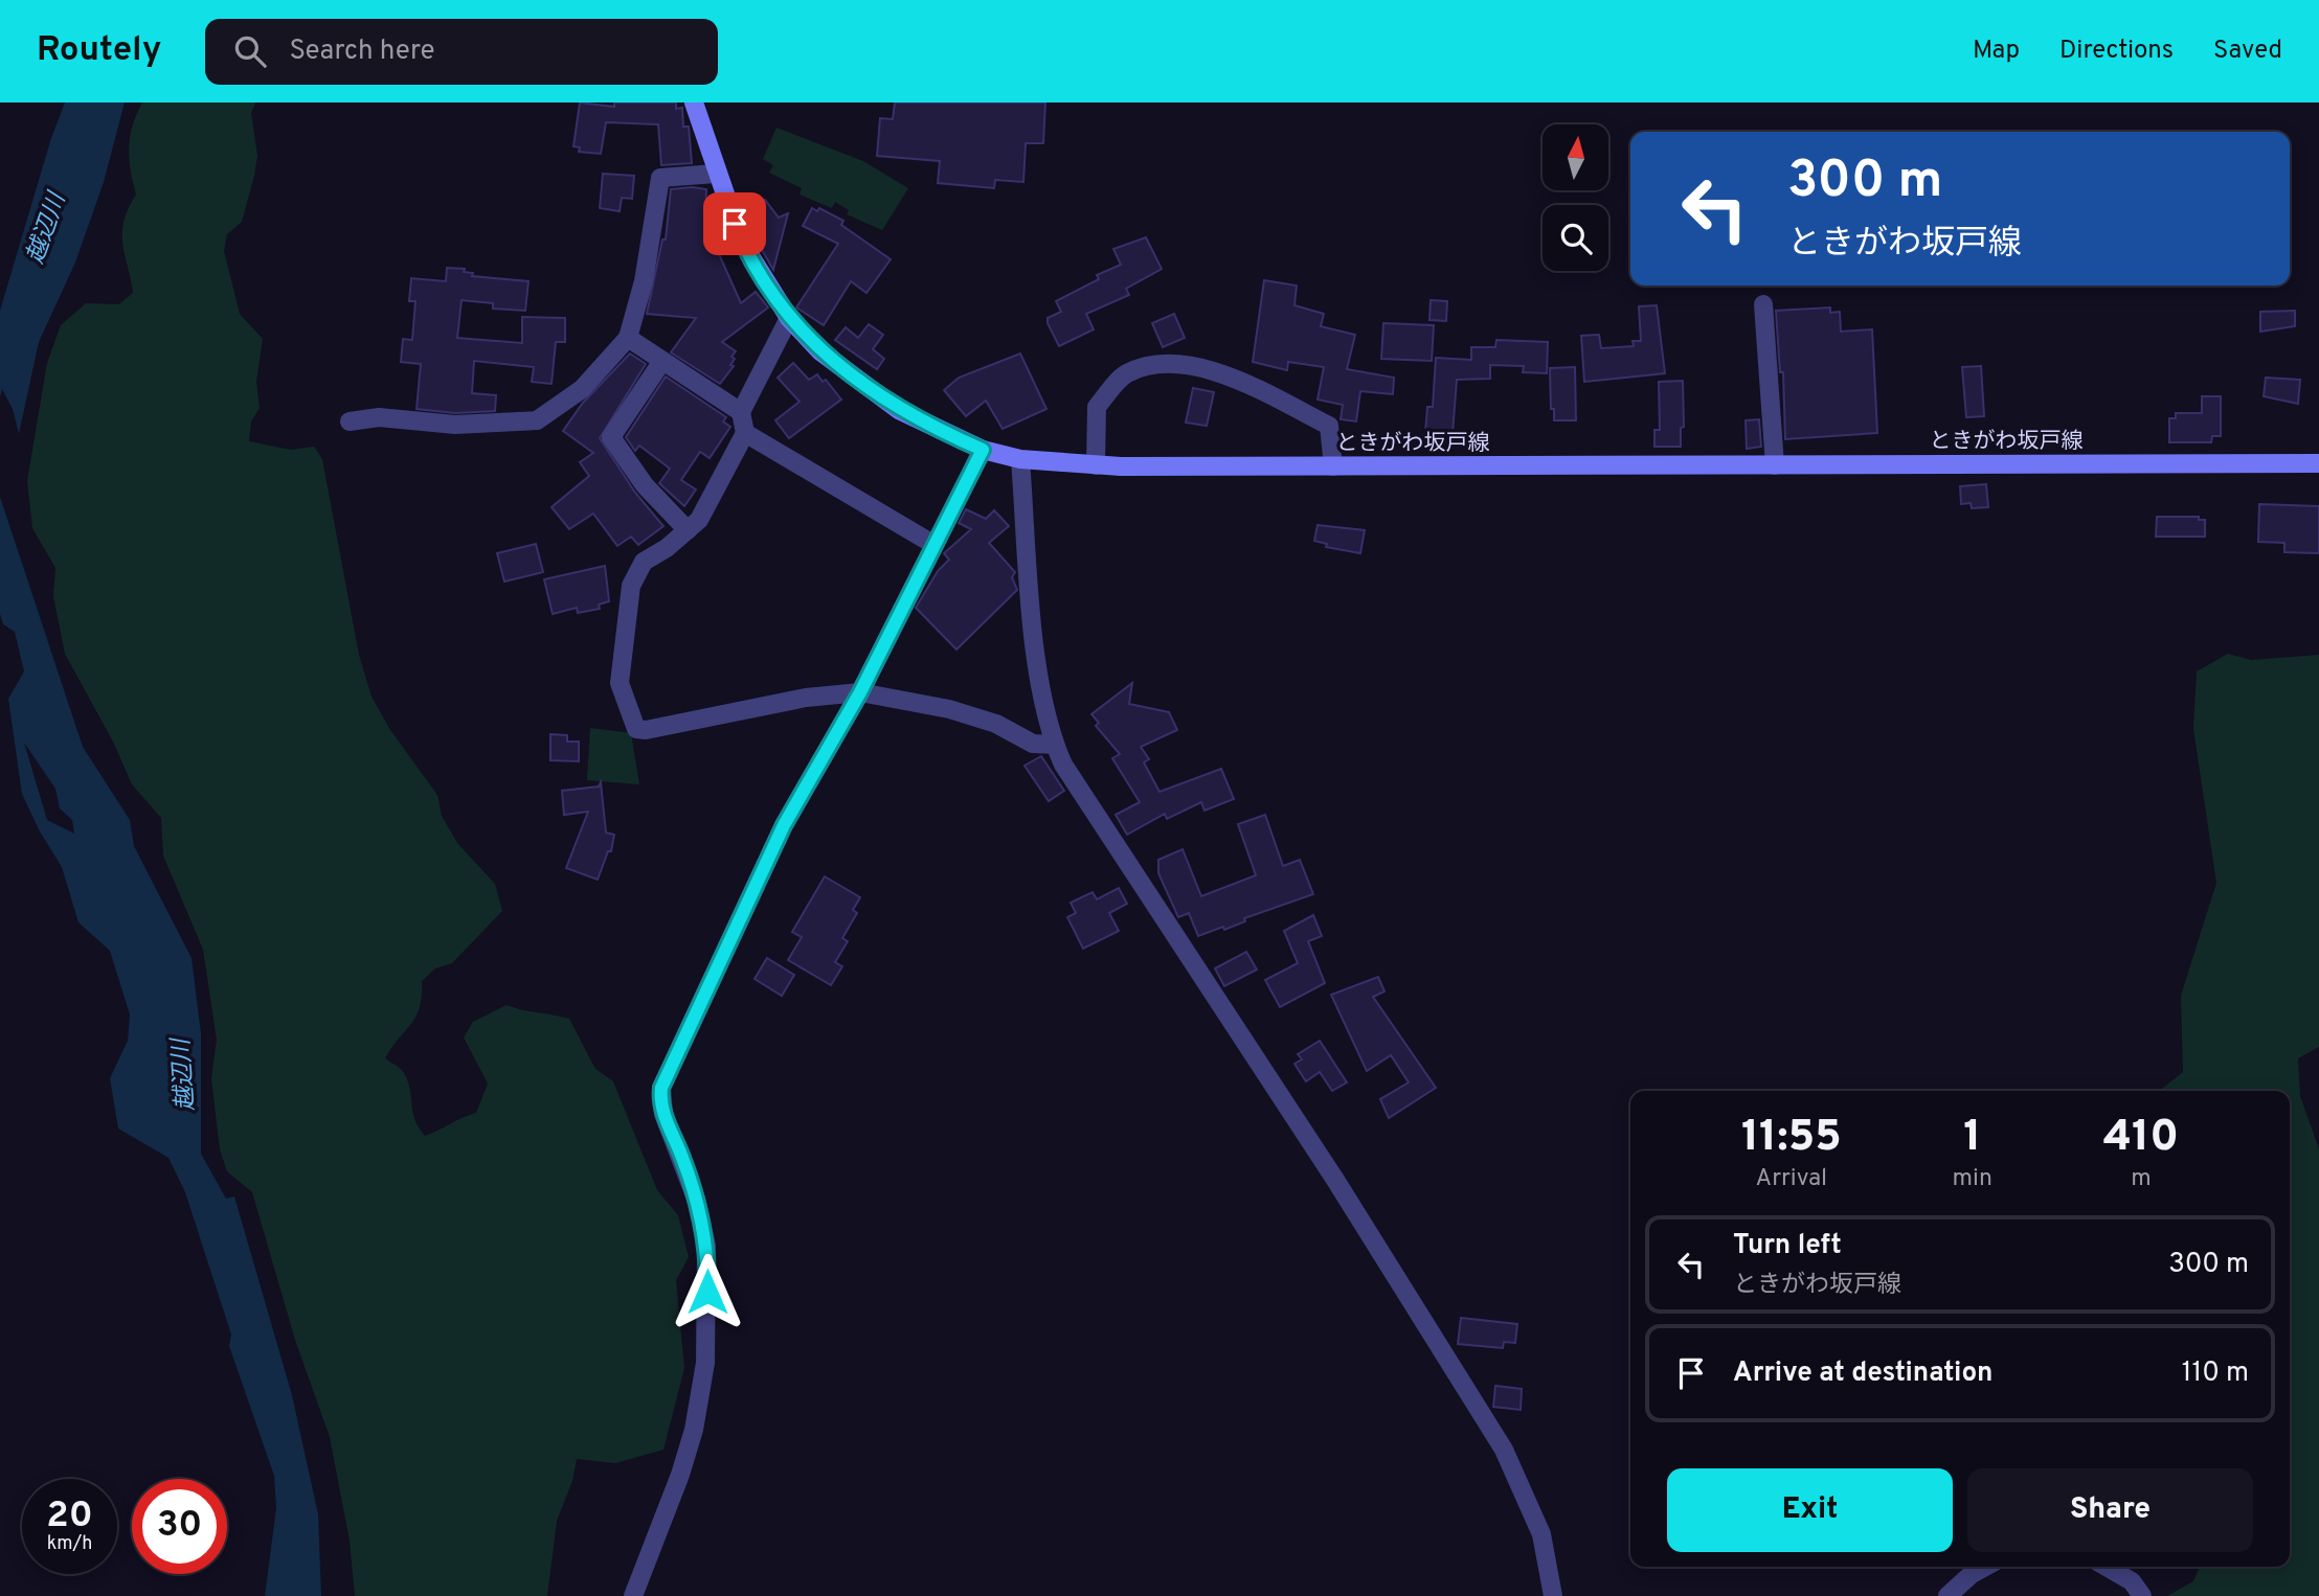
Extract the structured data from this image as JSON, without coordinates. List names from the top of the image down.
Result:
{
  "streets": {
    "main road": ["ときがわ坂戸線"]
  },
  "water": ["越辺川"],
  "north": "top",
  "page": {
    "header": "Routely",
    "search": "Search here",
    "nav": ["Map", "Directions", "Saved"],
    "turn": ["300 m", "ときがわ坂戸線"],
    "eta": [
      "11:55",
      "Arrival",
      "1",
      "min",
      "410",
      "m"
    ],
    "list": [
      {
        "name": "Turn left",
        "note": "ときがわ坂戸線",
        "value": "300 m"
      },
      {
        "name": "Arrive at destination",
        "value": "110 m"
      }
    ],
    "buttons": ["Exit", "Share"],
    "speed": "20 km/h",
    "limit": "30"
  }
}
